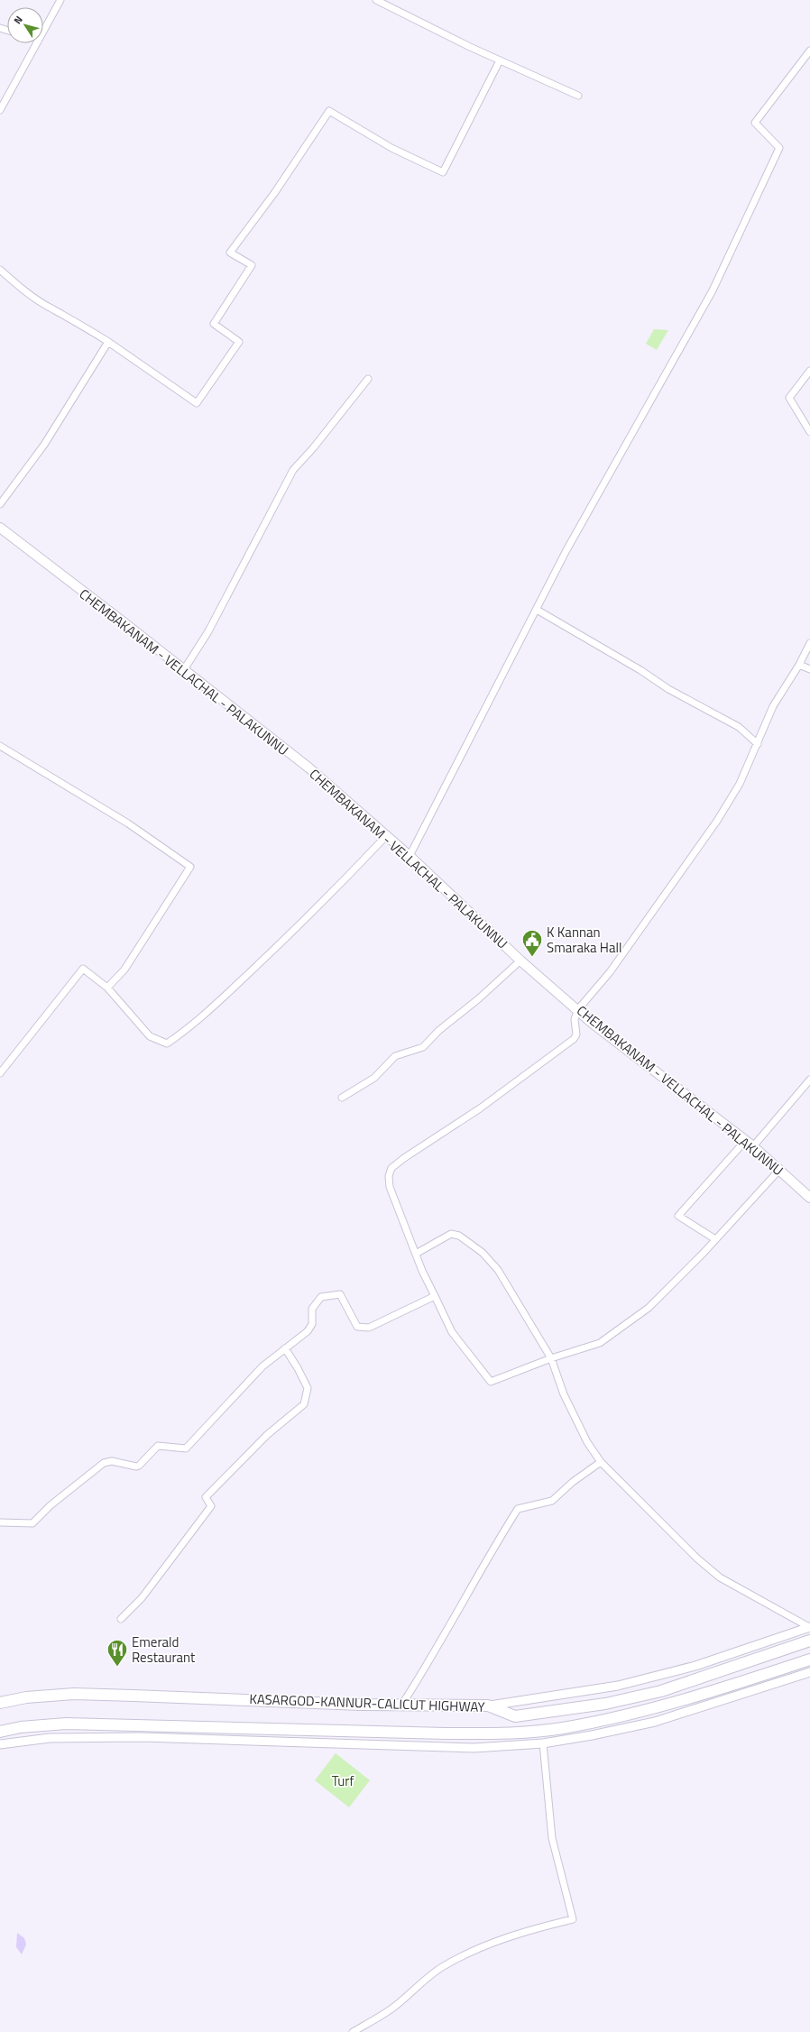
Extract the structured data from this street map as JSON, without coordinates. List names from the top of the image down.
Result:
{
  "streets": {
    "highway": ["KASARGOD-KANNUR-CALICUT HIGHWAY"],
    "main road": ["CHEMBAKANAM - VELLACHAL - PALAKUNNU"]
  },
  "parks": ["Turf"],
  "places": {
    "public building": ["K Kannan Smaraka Hall"],
    "restaurant": ["Emerald Restaurant"]
  },
  "north": "top left"
}
